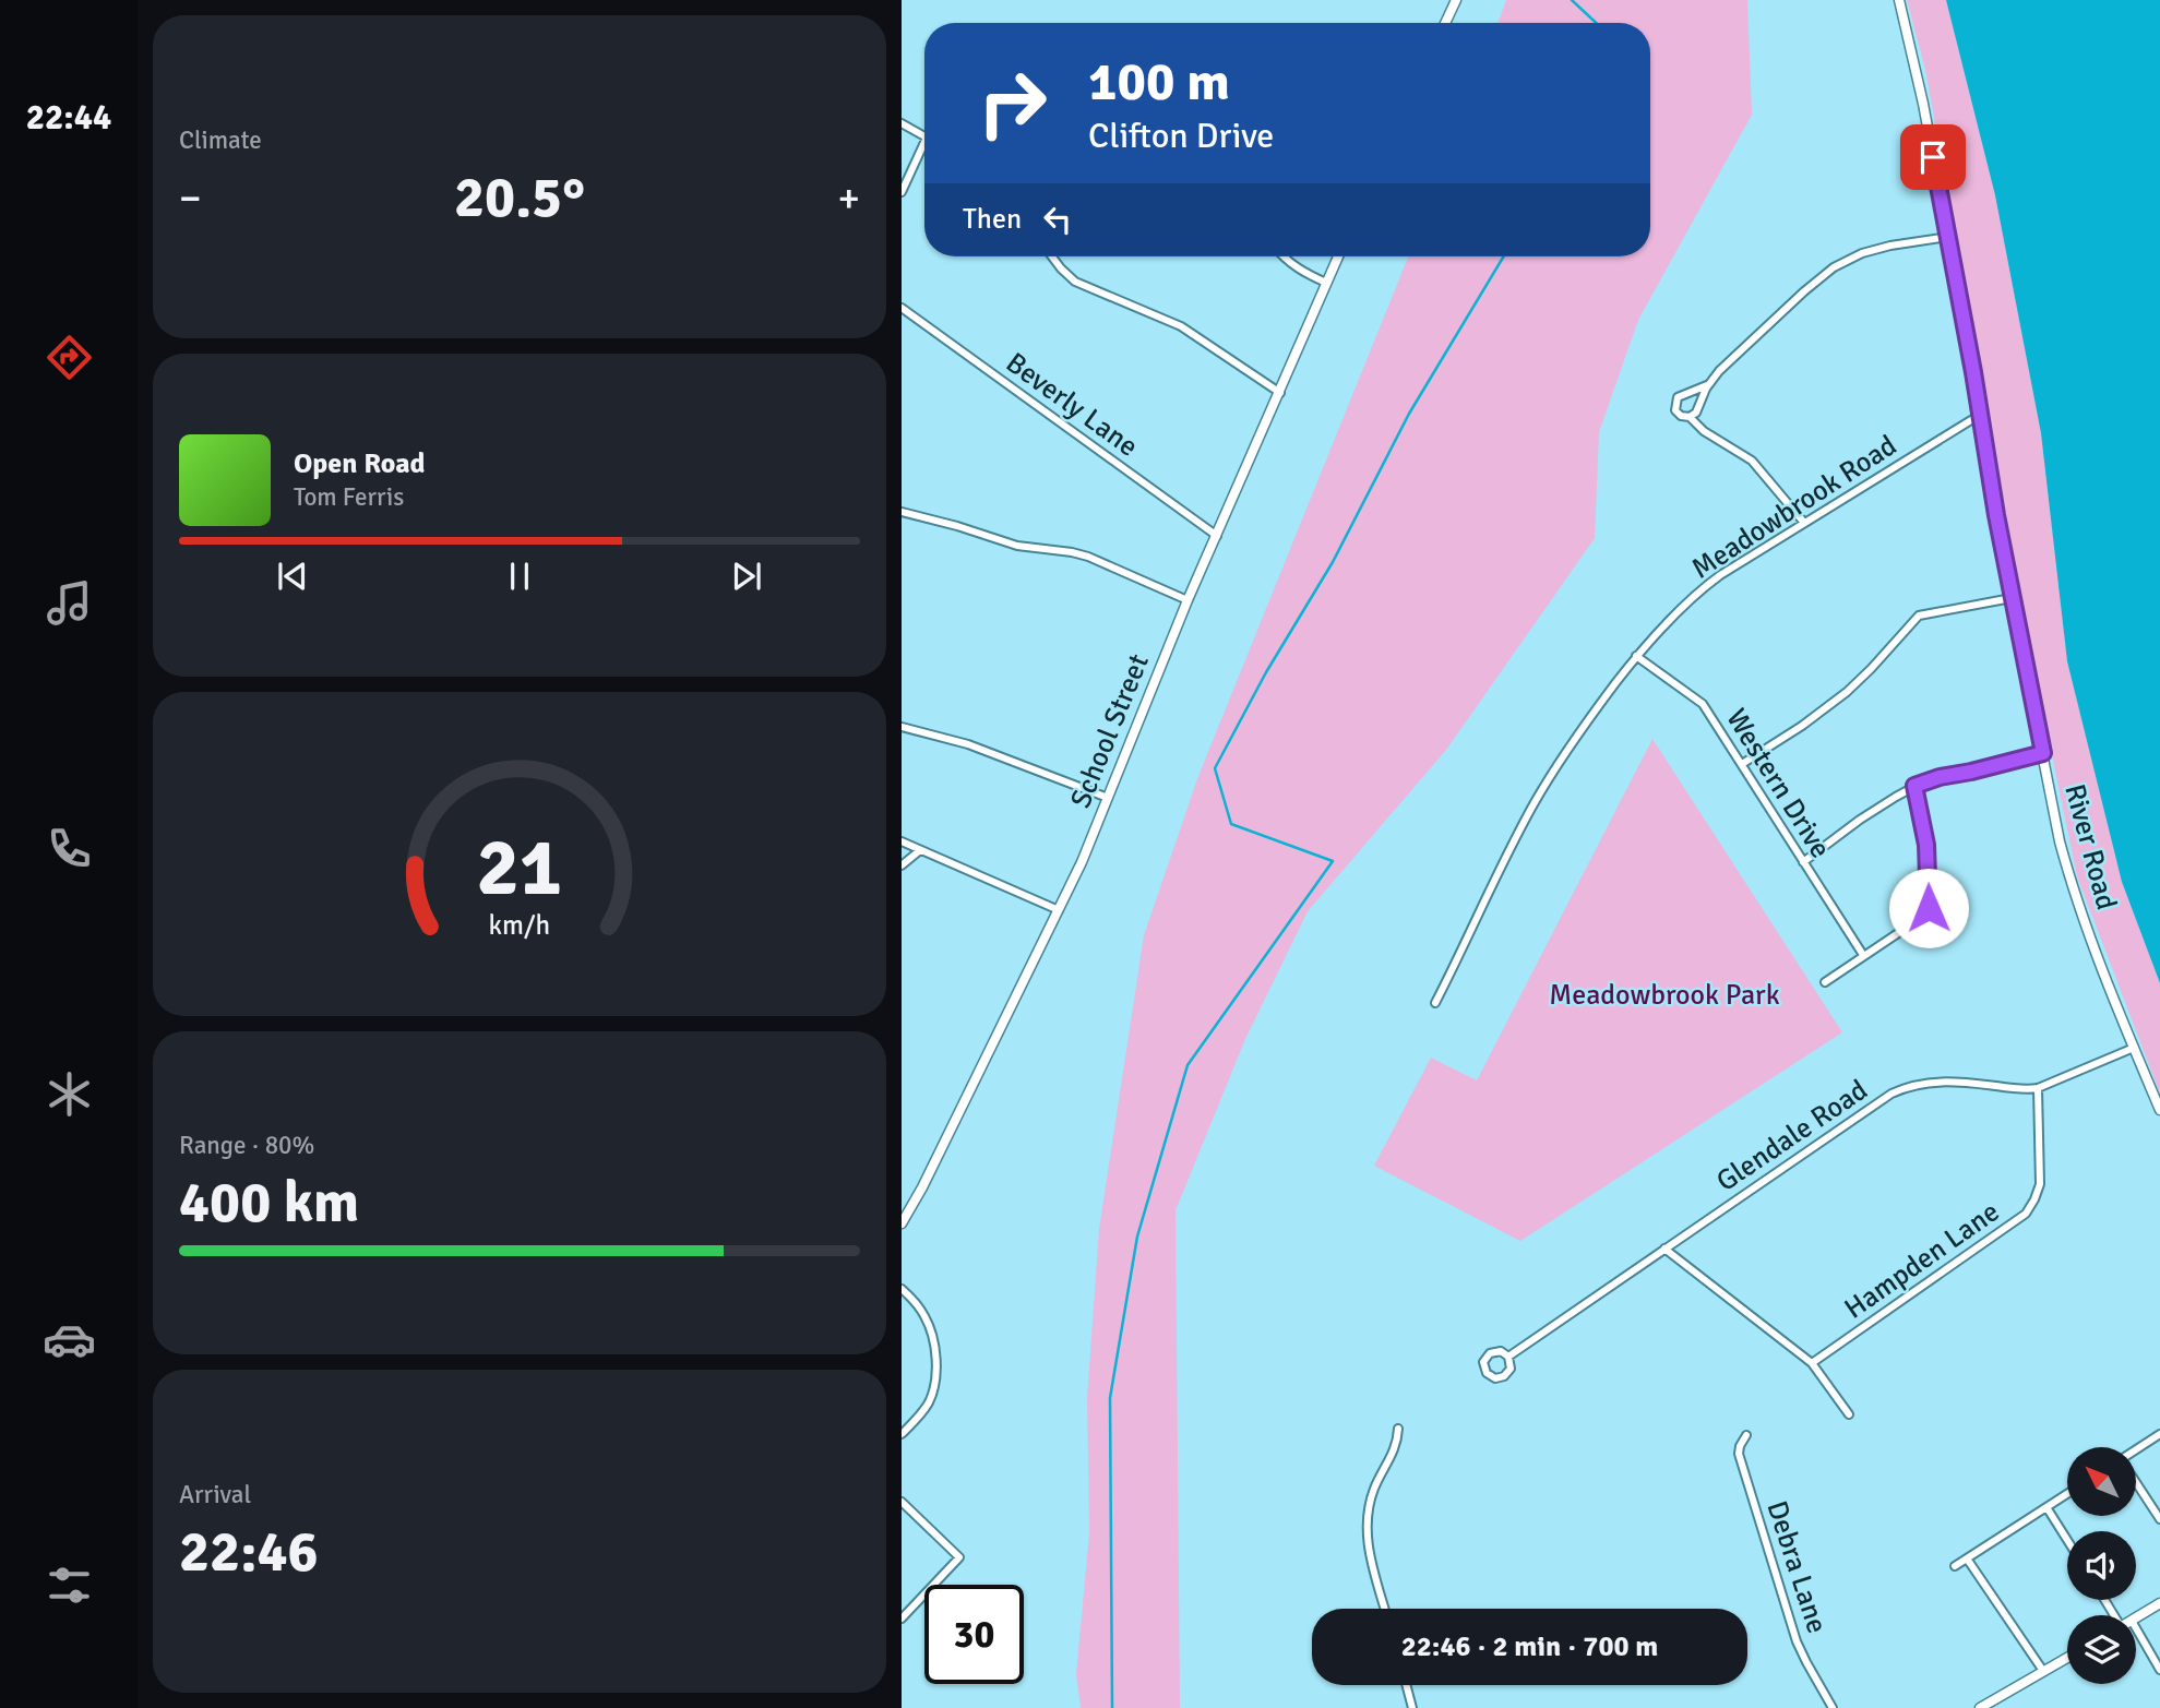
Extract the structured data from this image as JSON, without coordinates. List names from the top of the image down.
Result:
{
  "streets": {
    "street": [
      "Beverly Lane",
      "Meadowbrook Road",
      "School Street",
      "Western Drive",
      "River Road",
      "Glendale Road",
      "Hampden Lane",
      "Debra Lane"
    ]
  },
  "crossings": [
    ["Beverly Lane", "School Street"],
    ["Meadowbrook Road", "Western Drive"],
    ["Meadowbrook Road", "River Road"],
    ["River Road", "Glendale Road"],
    ["Glendale Road", "Hampden Lane"]
  ],
  "parks": ["Meadowbrook Park"],
  "north": "top left",
  "page": {
    "tabs": "22:44",
    "tile": [
      "Climate",
      ["Range · 80%", "400 km"],
      ["Arrival", "22:46"]
    ],
    "turn": ["100 m", "Clifton Drive"],
    "heat": ["−", "20.5°", "+"],
    "then": "Then",
    "song": ["Open Road", "Tom Ferris"],
    "limit": "30",
    "trip": "22:46 · 2 min · 700 m",
    "gauge": ["21", "km/h"]
  }
}
